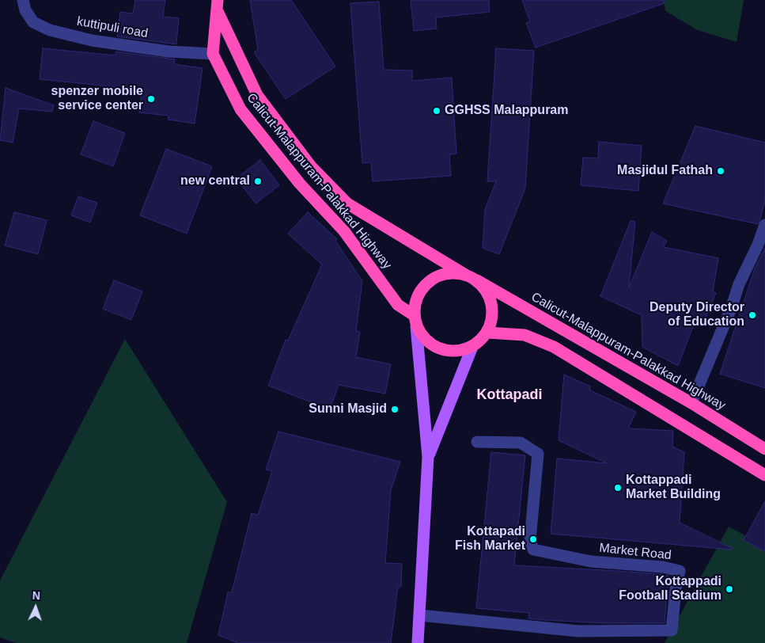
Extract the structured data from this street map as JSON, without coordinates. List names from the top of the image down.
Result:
{
  "streets": {
    "highway": ["Calicut-Malappuram-Palakkad Highway"],
    "street": ["kuttipuli road", "Market Road"]
  },
  "crossings": [
    ["kuttipuli road", "Calicut-Malappuram-Palakkad Highway"]
  ],
  "districts": ["Kottapadi"],
  "places": [
    "spenzer mobile service center",
    "GGHSS Malappuram",
    "Masjidul Fathah",
    "new central",
    "Deputy Director of Education",
    "Sunni Masjid",
    "Kottappadi Market Building",
    "Kottapadi Fish Market",
    "Kottappadi Football Stadium"
  ],
  "north": "top"
}
